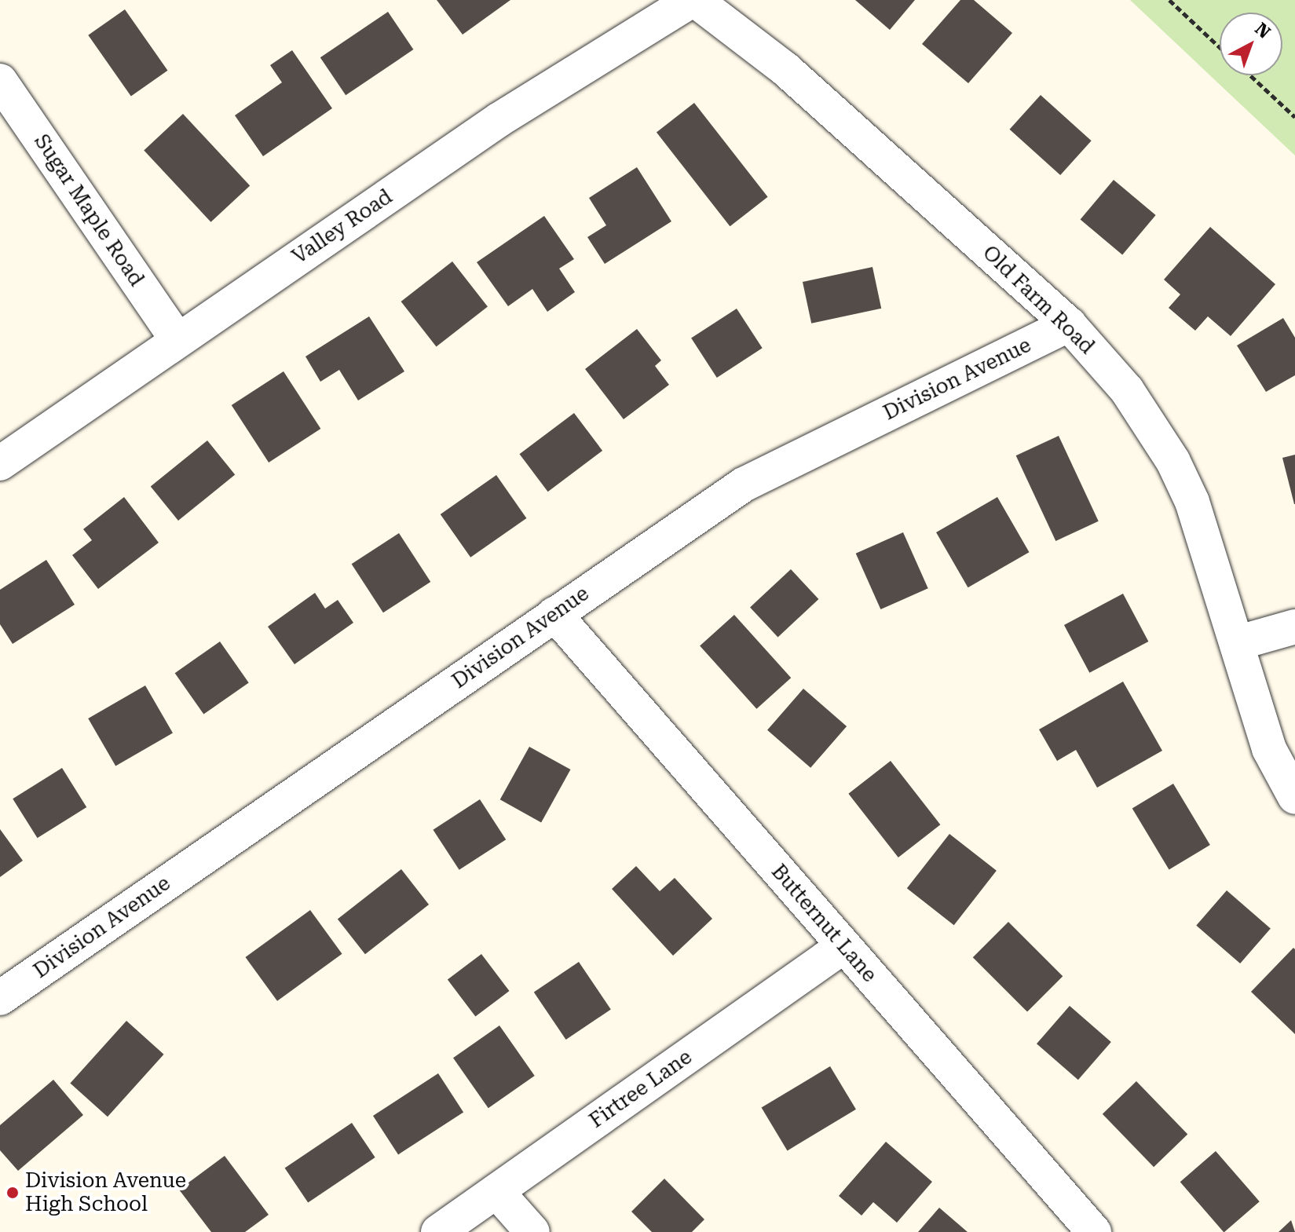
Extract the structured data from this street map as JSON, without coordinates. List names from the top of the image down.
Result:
{
  "streets": {
    "street": [
      "Sugar Maple Road",
      "Valley Road",
      "Old Farm Road",
      "Division Avenue",
      "Butternut Lane",
      "Firtree Lane"
    ]
  },
  "crossings": [
    ["Sugar Maple Road", "Valley Road"],
    ["Valley Road", "Old Farm Road"],
    ["Old Farm Road", "Division Avenue"],
    ["Division Avenue", "Butternut Lane"],
    ["Butternut Lane", "Firtree Lane"]
  ],
  "places": ["Division Avenue High School"],
  "north": "top right"
}
